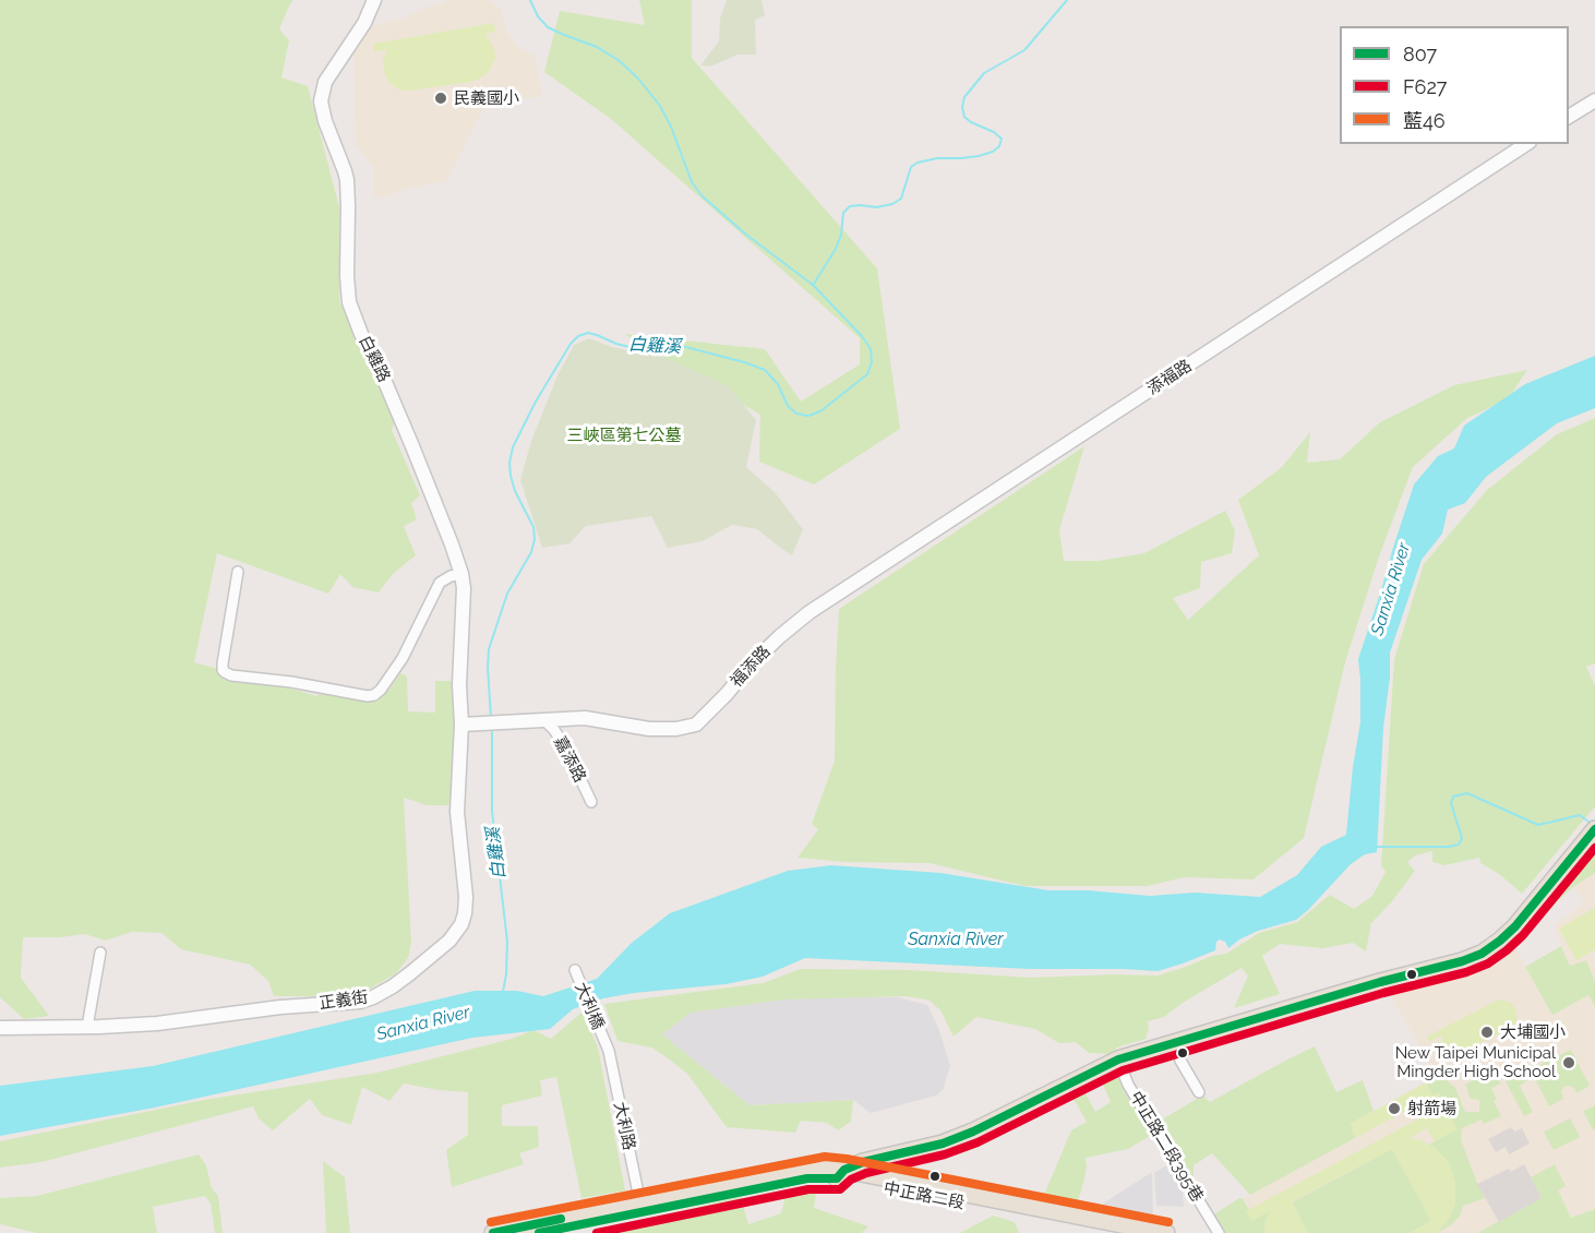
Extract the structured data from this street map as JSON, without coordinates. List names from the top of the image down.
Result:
{
  "streets": {
    "main road": ["中正路二段"],
    "street": [
      "白雞路",
      "添福路",
      "福添路",
      "嘉添路",
      "正義街",
      "大利橋",
      "大利路",
      "中正路二段395巷"
    ]
  },
  "crossings": [
    ["白雞路", "正義街"],
    ["添福路", "福添路"],
    ["福添路", "嘉添路"],
    ["大利橋", "大利路"],
    ["大利路", "中正路二段"]
  ],
  "water": ["白雞溪", "Sanxia River"],
  "parks": ["三峽區第七公墓"],
  "places": [
    "民義國小",
    "大埔國小",
    "New Taipei Municipal Mingder High School",
    "射箭場"
  ],
  "lines": ["transit line 807", "transit line F627", "transit line 藍46"],
  "legend": ["807", "F627", "藍46"]
}
